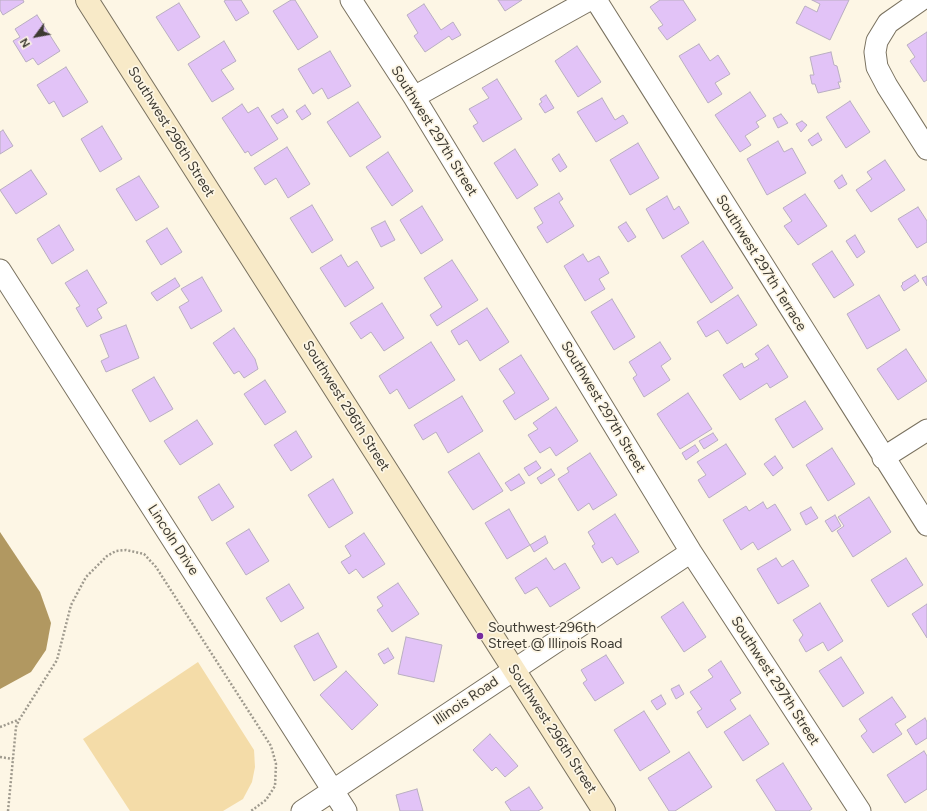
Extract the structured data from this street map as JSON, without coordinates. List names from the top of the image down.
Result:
{
  "streets": {
    "street": [
      "Southwest 297th Street",
      "Southwest 296th Street",
      "Southwest 297th Terrace",
      "Lincoln Drive",
      "Illinois Road"
    ]
  },
  "crossings": [
    ["Southwest 297th Street", "Illinois Road"],
    ["Southwest 296th Street", "Illinois Road"],
    ["Lincoln Drive", "Illinois Road"]
  ],
  "places": ["Southwest 296th Street @ Illinois Road"],
  "north": "bottom left"
}
